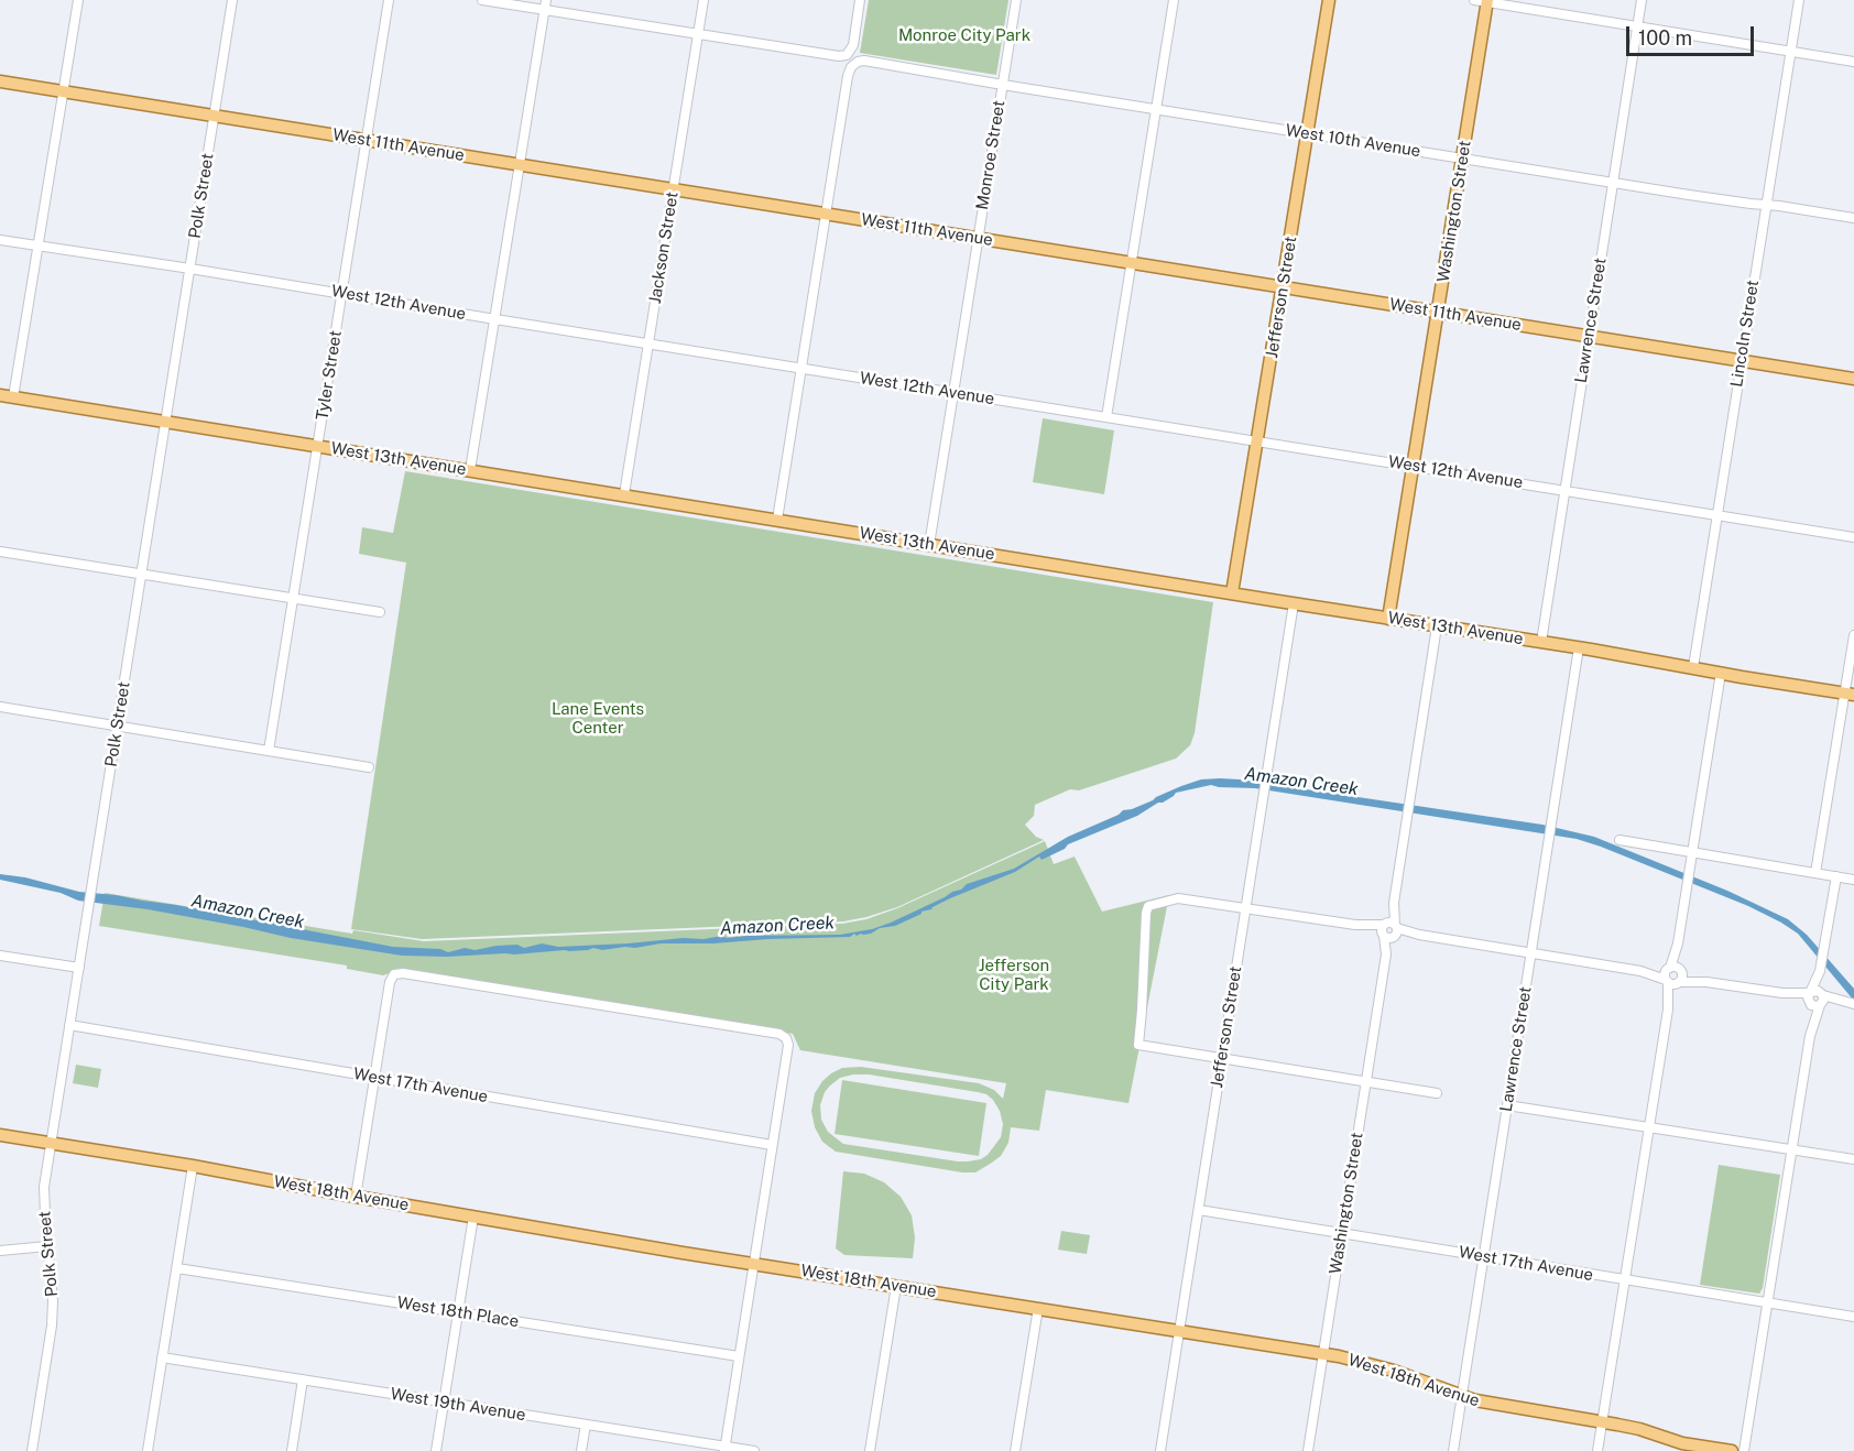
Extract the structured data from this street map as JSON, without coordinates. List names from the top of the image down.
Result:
{
  "streets": {
    "main road": [
      "West 11th Avenue",
      "Washington Street",
      "Jefferson Street",
      "West 13th Avenue",
      "West 18th Avenue"
    ],
    "street": [
      "West 10th Avenue",
      "Monroe Street",
      "Polk Street",
      "Jackson Street",
      "West 12th Avenue",
      "Lawrence Street",
      "Lincoln Street",
      "Tyler Street",
      "West 17th Avenue",
      "West 18th Place",
      "West 19th Avenue"
    ]
  },
  "crossings": [
    ["West 10th Avenue", "West 11th Avenue"],
    ["West 10th Avenue", "Monroe Street"],
    ["West 10th Avenue", "Washington Street"],
    ["West 10th Avenue", "Jefferson Street"],
    ["West 10th Avenue", "Lawrence Street"],
    ["West 10th Avenue", "Lincoln Street"],
    ["West 11th Avenue", "Monroe Street"],
    ["West 11th Avenue", "Polk Street"],
    ["West 11th Avenue", "Washington Street"],
    ["West 11th Avenue", "Jackson Street"],
    ["West 11th Avenue", "Jefferson Street"],
    ["West 11th Avenue", "Lawrence Street"],
    ["West 11th Avenue", "Lincoln Street"],
    ["West 11th Avenue", "Tyler Street"],
    ["Monroe Street", "West 12th Avenue"],
    ["Monroe Street", "West 13th Avenue"],
    ["Polk Street", "West 12th Avenue"],
    ["Polk Street", "West 13th Avenue"],
    ["Polk Street", "West 17th Avenue"],
    ["Polk Street", "West 18th Avenue"],
    ["Washington Street", "West 12th Avenue"],
    ["Washington Street", "West 13th Avenue"],
    ["Washington Street", "West 17th Avenue"],
    ["Washington Street", "West 18th Avenue"],
    ["Jackson Street", "West 12th Avenue"],
    ["Jackson Street", "West 13th Avenue"],
    ["Jefferson Street", "West 12th Avenue"],
    ["Jefferson Street", "West 13th Avenue"],
    ["Jefferson Street", "West 17th Avenue"],
    ["Jefferson Street", "West 18th Avenue"],
    ["West 12th Avenue", "Lawrence Street"],
    ["West 12th Avenue", "Lincoln Street"],
    ["West 12th Avenue", "Tyler Street"],
    ["Lawrence Street", "West 13th Avenue"],
    ["Lawrence Street", "West 17th Avenue"],
    ["Lawrence Street", "West 18th Avenue"],
    ["Lincoln Street", "West 13th Avenue"],
    ["Tyler Street", "West 13th Avenue"]
  ],
  "water": ["Amazon Creek"],
  "parks": ["Monroe City Park", "Lane Events Center", "Jefferson City Park"],
  "scale_bar": "100 m"
}
